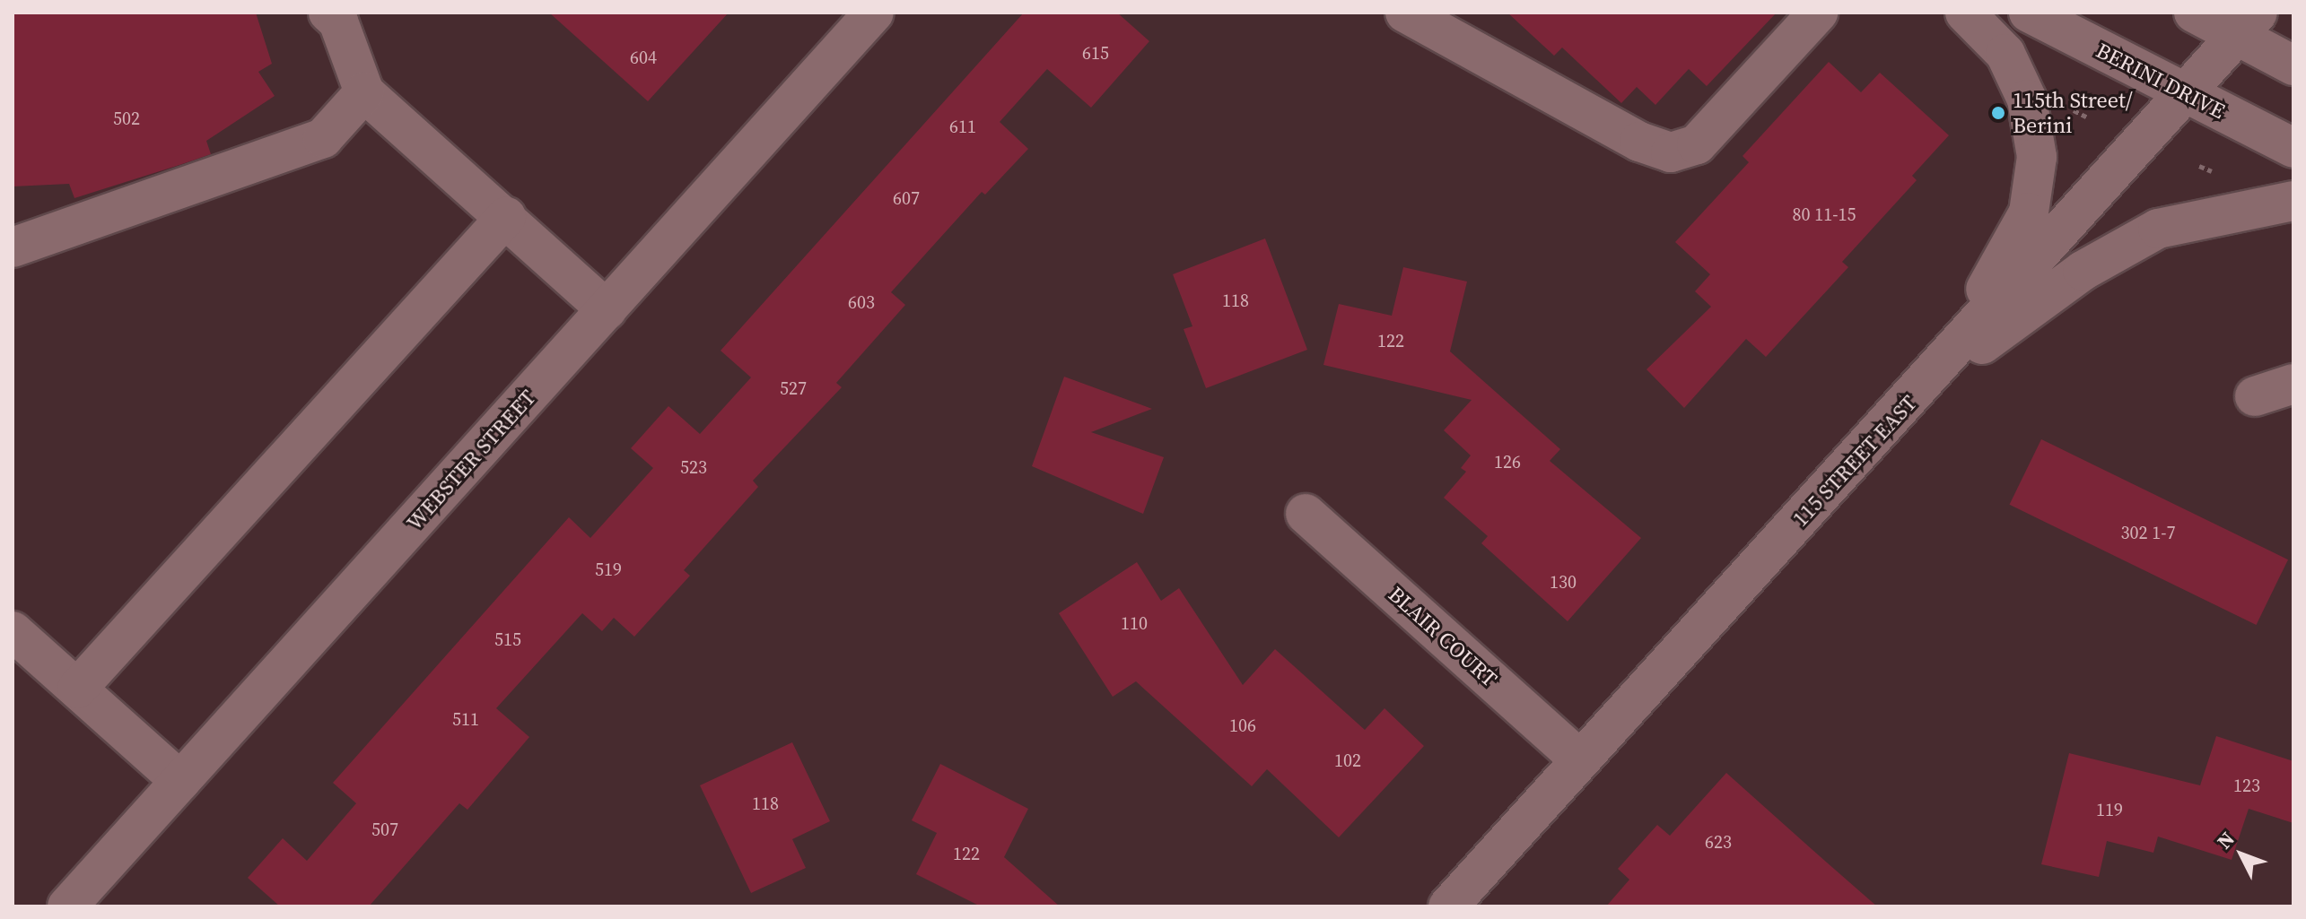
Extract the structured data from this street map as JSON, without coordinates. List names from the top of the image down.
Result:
{
  "streets": {
    "street": [
      "BERINI DRIVE",
      "WEBSTER STREET",
      "115 STREET EAST",
      "BLAIR COURT"
    ]
  },
  "crossings": [
    ["BERINI DRIVE", "115 STREET EAST"],
    ["115 STREET EAST", "BLAIR COURT"]
  ],
  "places": ["115th Street/ Berini"],
  "house_numbers": [
    "615",
    "604",
    "502",
    "611",
    "607",
    "80 11-15",
    "118",
    "603",
    "122",
    "527",
    "126",
    "523",
    "302 1-7",
    "519",
    "130",
    "110",
    "515",
    "511",
    "106",
    "102",
    "123",
    "118",
    "119",
    "507",
    "623",
    "122"
  ],
  "north": "top left"
}
